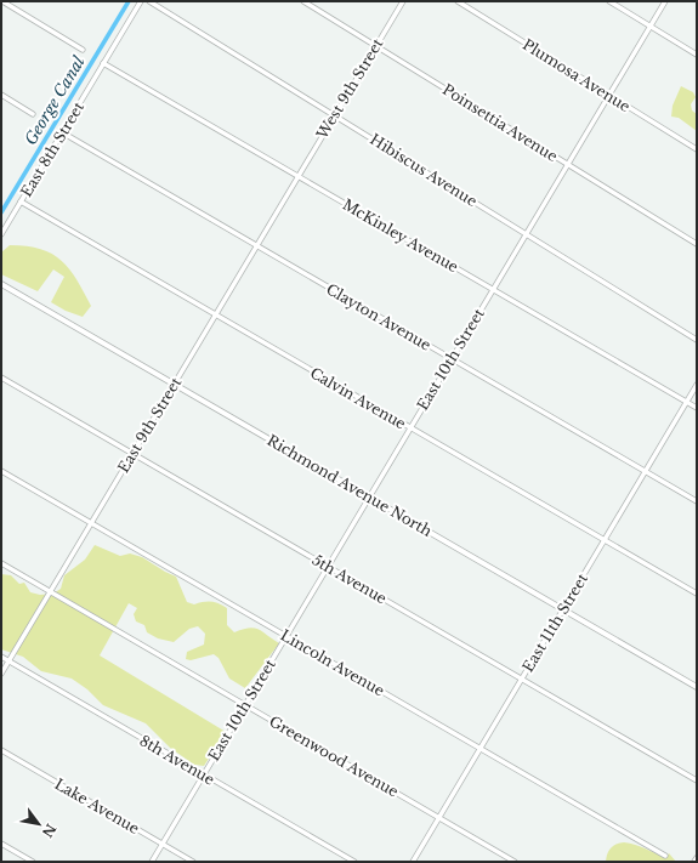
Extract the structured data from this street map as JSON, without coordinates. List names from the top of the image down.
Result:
{
  "streets": {
    "street": [
      "Plumosa Avenue",
      "West 9th Street",
      "Poinsettia Avenue",
      "East 8th Street",
      "Hibiscus Avenue",
      "McKinley Avenue",
      "Clayton Avenue",
      "East 10th Street",
      "Calvin Avenue",
      "East 9th Street",
      "Richmond Avenue North",
      "5th Avenue",
      "East 11th Street",
      "Lincoln Avenue",
      "Greenwood Avenue",
      "8th Avenue",
      "Lake Avenue"
    ]
  },
  "crossings": [
    ["Plumosa Avenue", "East 10th Street"],
    ["West 9th Street", "Poinsettia Avenue"],
    ["West 9th Street", "Hibiscus Avenue"],
    ["West 9th Street", "McKinley Avenue"],
    ["West 9th Street", "East 9th Street"],
    ["Poinsettia Avenue", "East 10th Street"],
    ["East 8th Street", "McKinley Avenue"],
    ["East 8th Street", "Clayton Avenue"],
    ["East 8th Street", "Calvin Avenue"],
    ["Hibiscus Avenue", "East 10th Street"],
    ["McKinley Avenue", "East 10th Street"],
    ["McKinley Avenue", "East 9th Street"],
    ["McKinley Avenue", "East 11th Street"],
    ["Clayton Avenue", "East 10th Street"],
    ["Clayton Avenue", "East 9th Street"],
    ["Clayton Avenue", "East 11th Street"],
    ["East 10th Street", "Calvin Avenue"],
    ["East 10th Street", "Richmond Avenue North"],
    ["East 10th Street", "5th Avenue"],
    ["East 10th Street", "Lincoln Avenue"],
    ["East 10th Street", "Greenwood Avenue"],
    ["East 10th Street", "8th Avenue"],
    ["East 10th Street", "Lake Avenue"],
    ["Calvin Avenue", "East 9th Street"],
    ["Calvin Avenue", "East 11th Street"],
    ["East 9th Street", "Richmond Avenue North"],
    ["East 9th Street", "5th Avenue"],
    ["East 9th Street", "Lincoln Avenue"],
    ["East 9th Street", "Greenwood Avenue"],
    ["East 9th Street", "8th Avenue"],
    ["Richmond Avenue North", "East 11th Street"],
    ["5th Avenue", "East 11th Street"],
    ["East 11th Street", "Lincoln Avenue"],
    ["East 11th Street", "Greenwood Avenue"]
  ],
  "water": ["George Canal"],
  "north": "bottom right"
}
